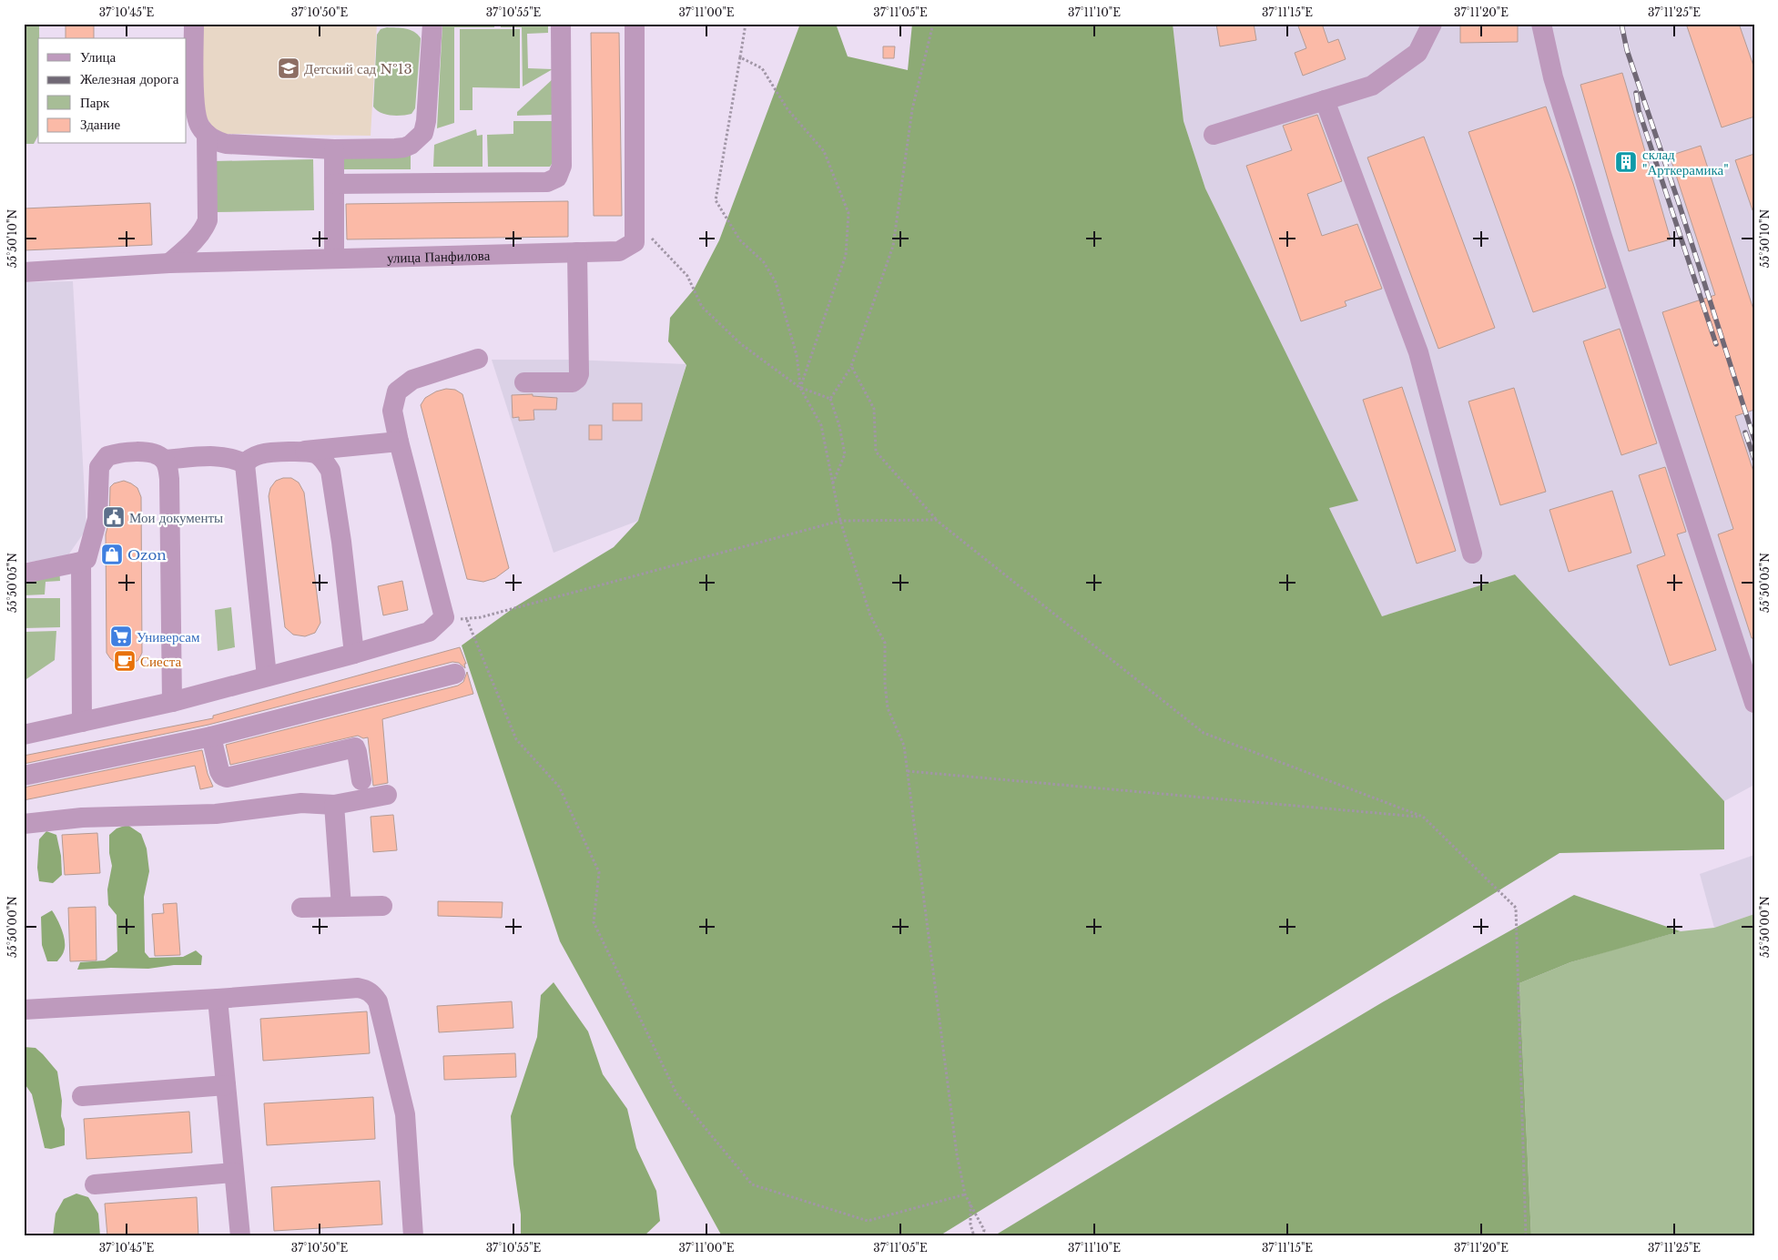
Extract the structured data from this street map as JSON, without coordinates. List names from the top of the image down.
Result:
{
  "streets": {
    "street": ["улица Панфилова"]
  },
  "places": {
    "school or university": ["Детский сад №13"],
    "building": ["склад \"Арткерамика\""],
    "public building": ["Мои документы"],
    "shop": ["Ozon"],
    "supermarket": ["Универсам"],
    "cafe": ["Сиеста"]
  },
  "legend": [
    "Улица",
    "Железная дорога",
    "Парк",
    "Здание"
  ],
  "coordinates": [
    "37°10'45\"E",
    "37°10'50\"E",
    "37°10'55\"E",
    "37°11'00\"E",
    "37°11'05\"E",
    "37°11'10\"E",
    "37°11'15\"E",
    "37°11'20\"E",
    "37°11'25\"E",
    "55°50'10\"N",
    "55°50'05\"N",
    "55°50'00\"N"
  ]
}
